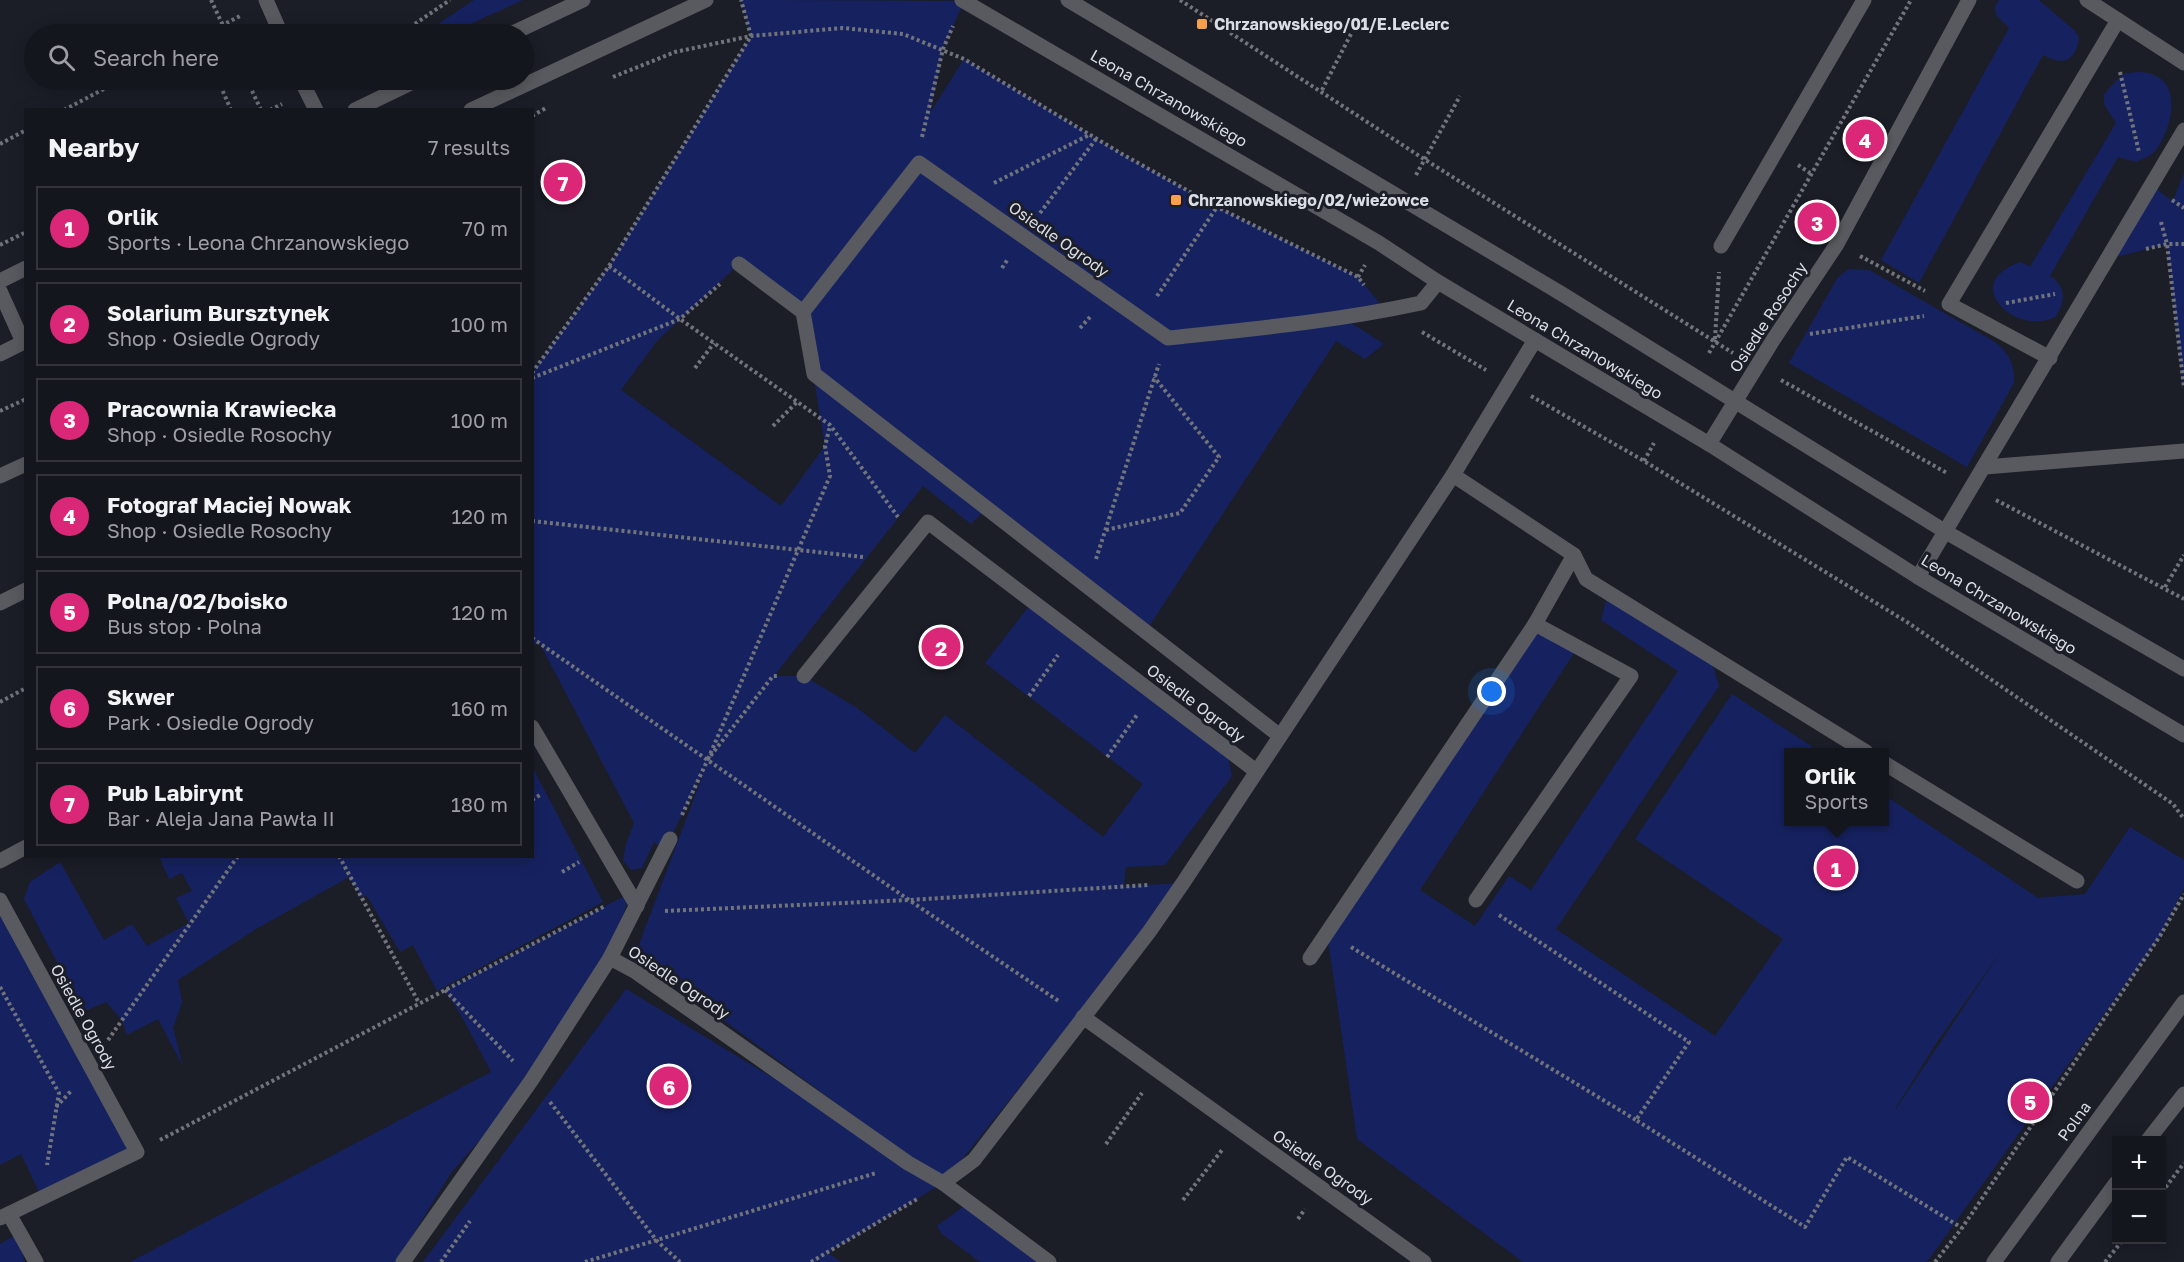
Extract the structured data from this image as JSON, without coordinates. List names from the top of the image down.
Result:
{
  "streets": {
    "street": [
      "Leona Chrzanowskiego",
      "Osiedle Ogrody",
      "Osiedle Rosochy",
      "Polna"
    ]
  },
  "crossings": [
    ["Leona Chrzanowskiego", "Osiedle Rosochy"]
  ],
  "places": {
    "transit": ["Chrzanowskiego/01/E.Leclerc", "Chrzanowskiego/02/wieżowce"]
  },
  "page": {
    "search": "Search here",
    "heading": ["Nearby", "7 results"],
    "pins": [
      "4",
      "7",
      "3",
      "2",
      "1",
      "6",
      "5"
    ],
    "list": [
      {
        "mark": "1",
        "name": "Orlik",
        "note": "Sports · Leona Chrzanowskiego",
        "value": "70 m"
      },
      {
        "mark": "2",
        "name": "Solarium Bursztynek",
        "note": "Shop · Osiedle Ogrody",
        "value": "100 m"
      },
      {
        "mark": "3",
        "name": "Pracownia Krawiecka",
        "note": "Shop · Osiedle Rosochy",
        "value": "100 m"
      },
      {
        "mark": "4",
        "name": "Fotograf Maciej Nowak",
        "note": "Shop · Osiedle Rosochy",
        "value": "120 m"
      },
      {
        "mark": "5",
        "name": "Polna/02/boisko",
        "note": "Bus stop · Polna",
        "value": "120 m"
      },
      {
        "mark": "6",
        "name": "Skwer",
        "note": "Park · Osiedle Ogrody",
        "value": "160 m"
      },
      {
        "mark": "7",
        "name": "Pub Labirynt",
        "note": "Bar · Aleja Jana Pawła II",
        "value": "180 m"
      }
    ],
    "popup": ["Orlik", "Sports"],
    "map_buttons": ["+", "−"]
  }
}
